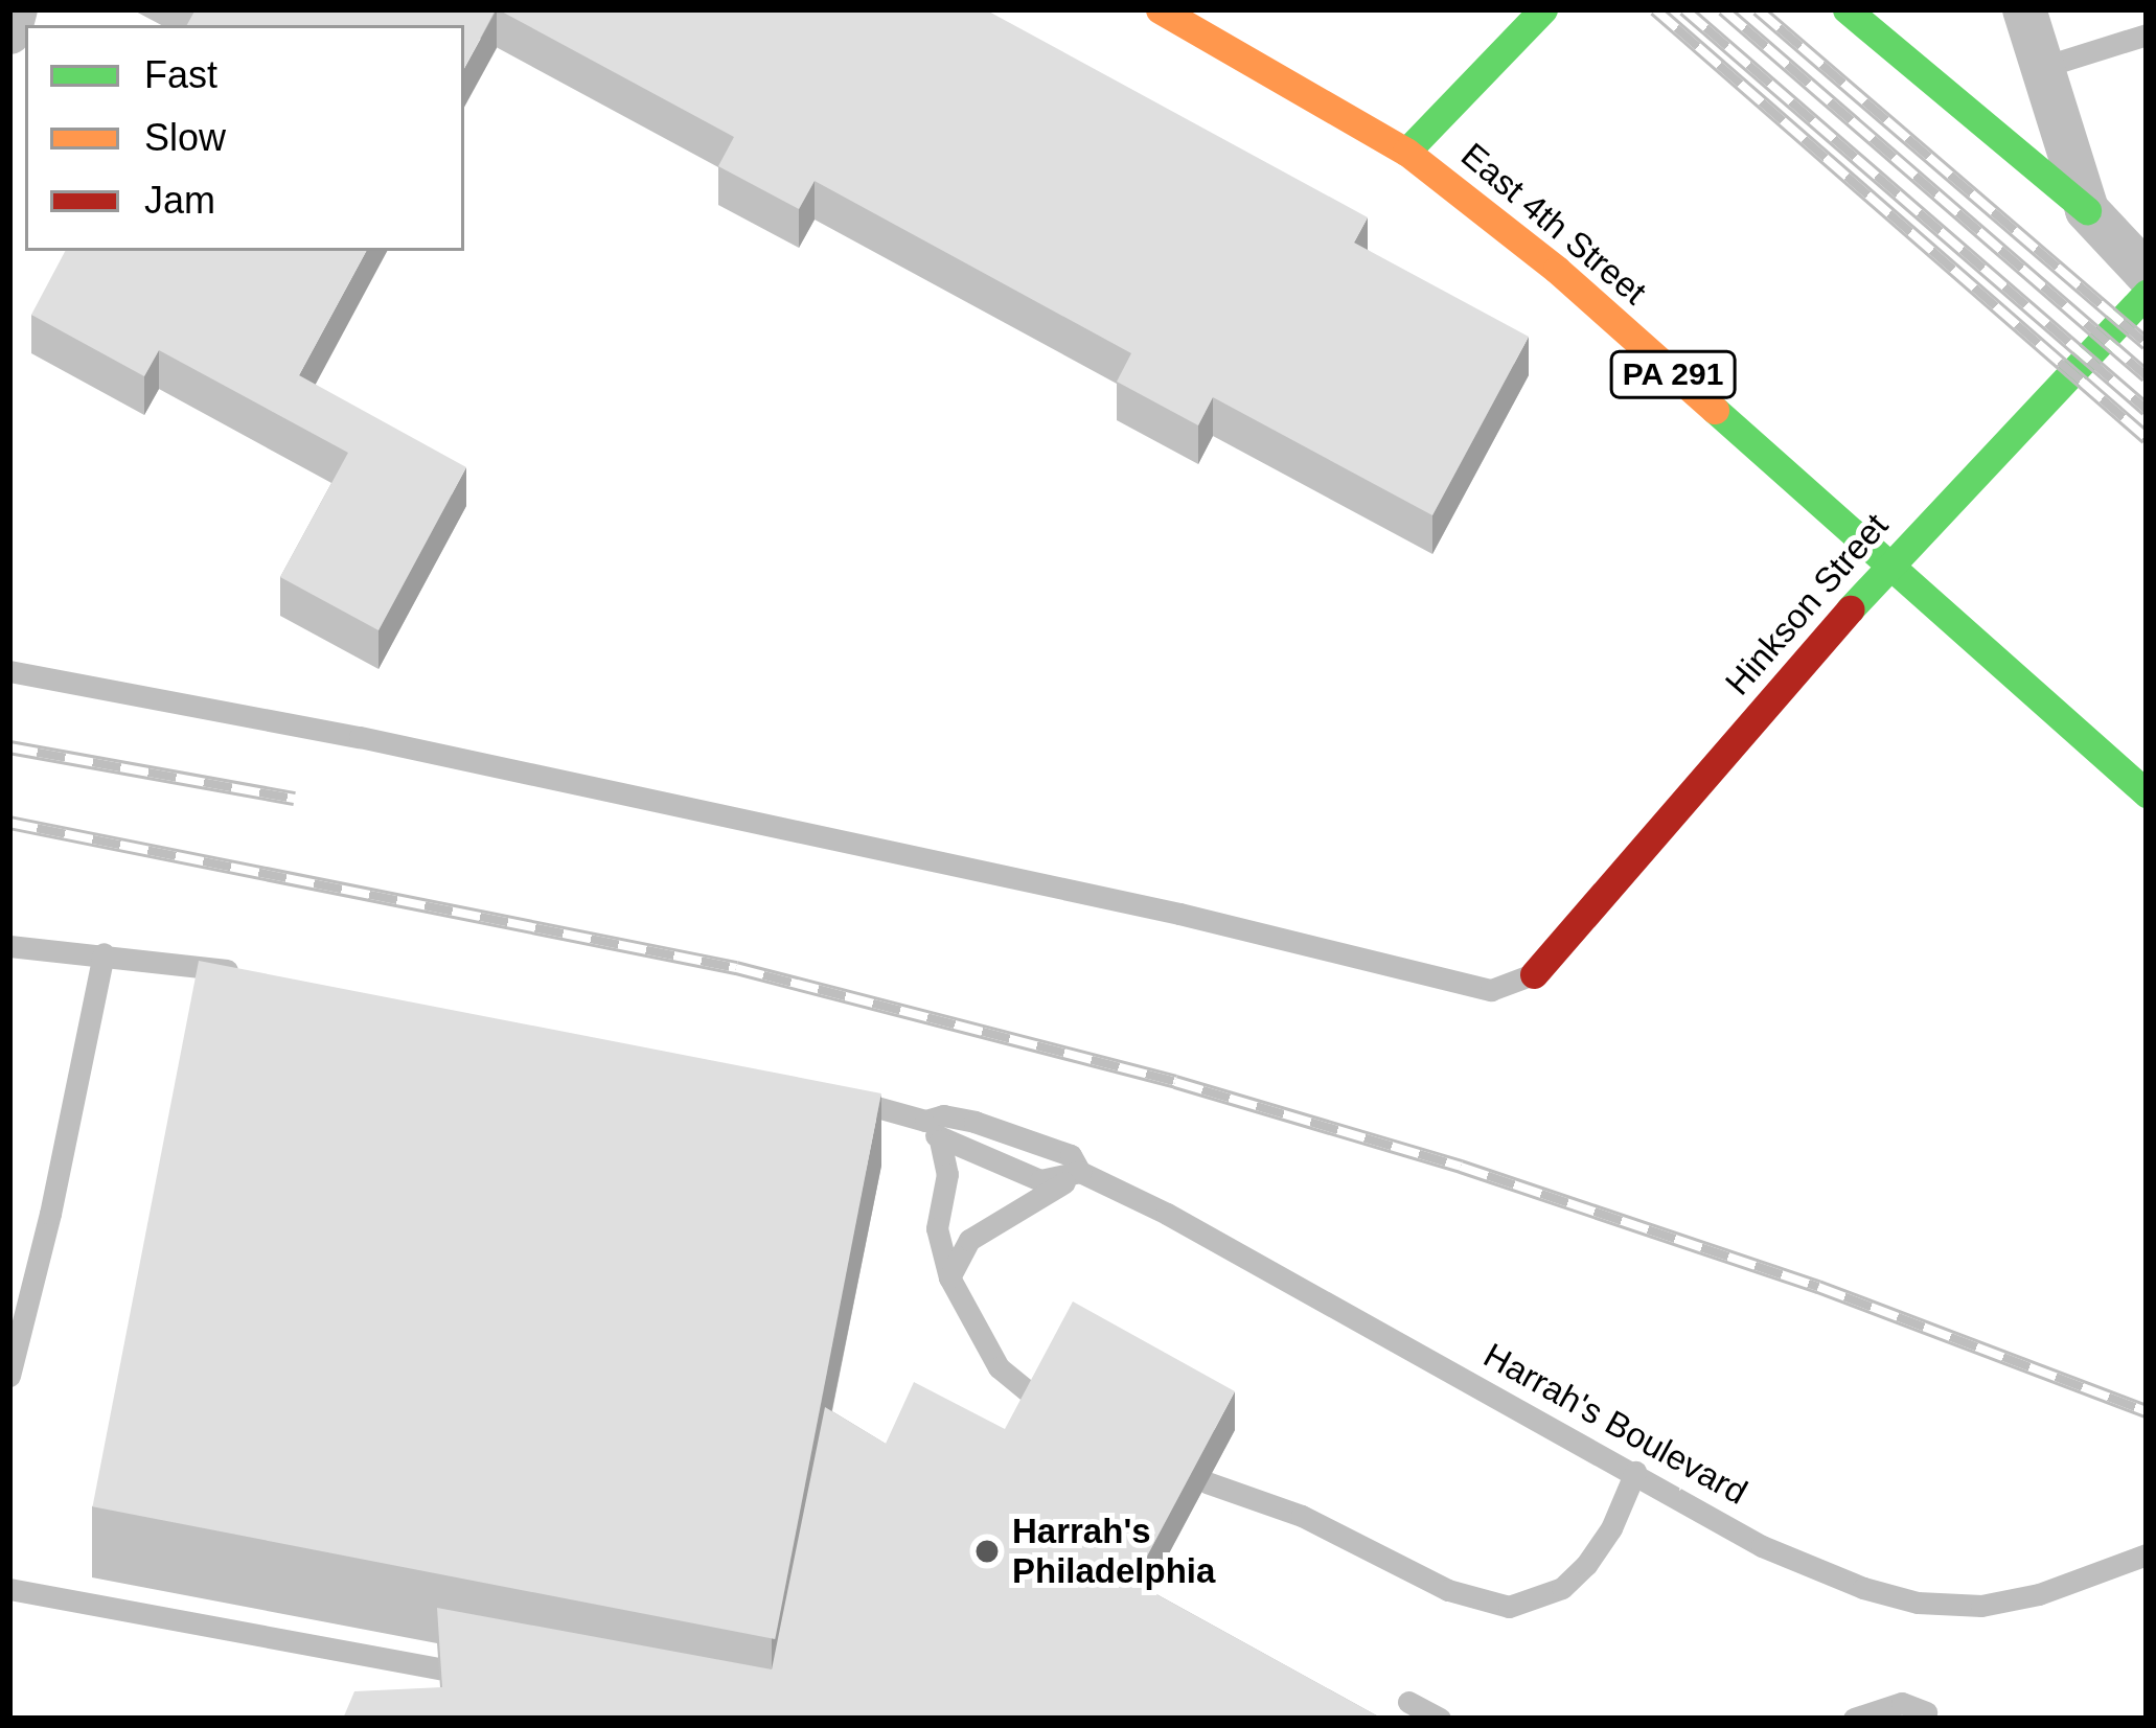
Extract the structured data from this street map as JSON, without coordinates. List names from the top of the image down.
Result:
{
  "streets": {
    "street": ["East 4th Street", "PA 291", "Hinkson Street"],
    "lane": ["Harrah's Boulevard"]
  },
  "crossings": [
    ["East 4th Street", "Hinkson Street"]
  ],
  "places": ["Harrah's Philadelphia"],
  "legend": ["Fast", "Slow", "Jam"]
}
